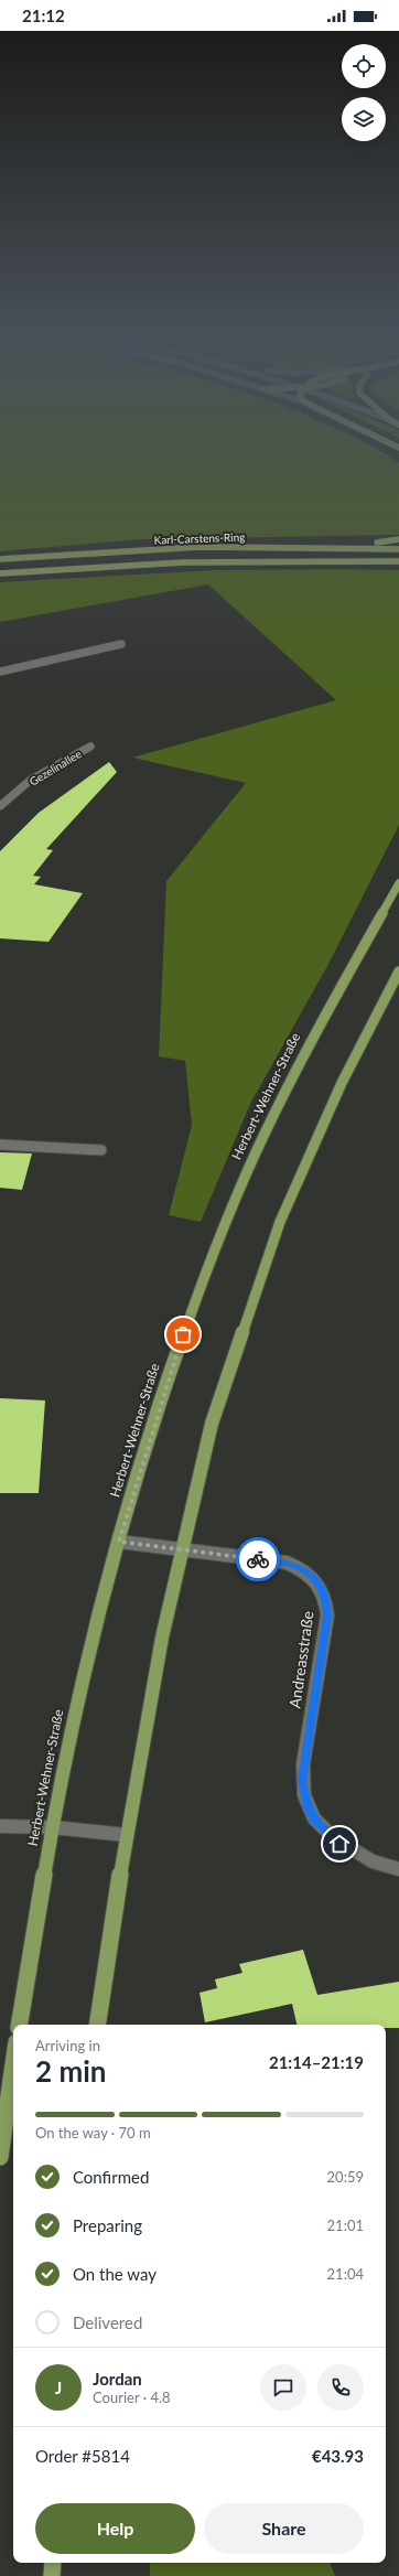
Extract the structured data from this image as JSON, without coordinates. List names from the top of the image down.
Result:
{
  "streets": {
    "main road": [
      "Karl-Carstens-Ring",
      "Gezelinallee",
      "Herbert-Wehner-Straße",
      "Andreasstraße"
    ]
  },
  "crossings": [
    ["Herbert-Wehner-Straße", "Andreasstraße"]
  ],
  "page": {
    "status": "21:12",
    "heading": ["2 min", "Arriving in", "21:14–21:19"],
    "panel": [
      "Jordan",
      "Courier · 4.8",
      "Order #5814",
      "€43.93"
    ],
    "bar": "On the way · 70 m",
    "list": [
      ["Confirmed", "20:59"],
      ["Preparing", "21:01"],
      ["On the way", "21:04"],
      "Delivered"
    ],
    "round": "J",
    "buttons": ["Help", "Share"]
  }
}
